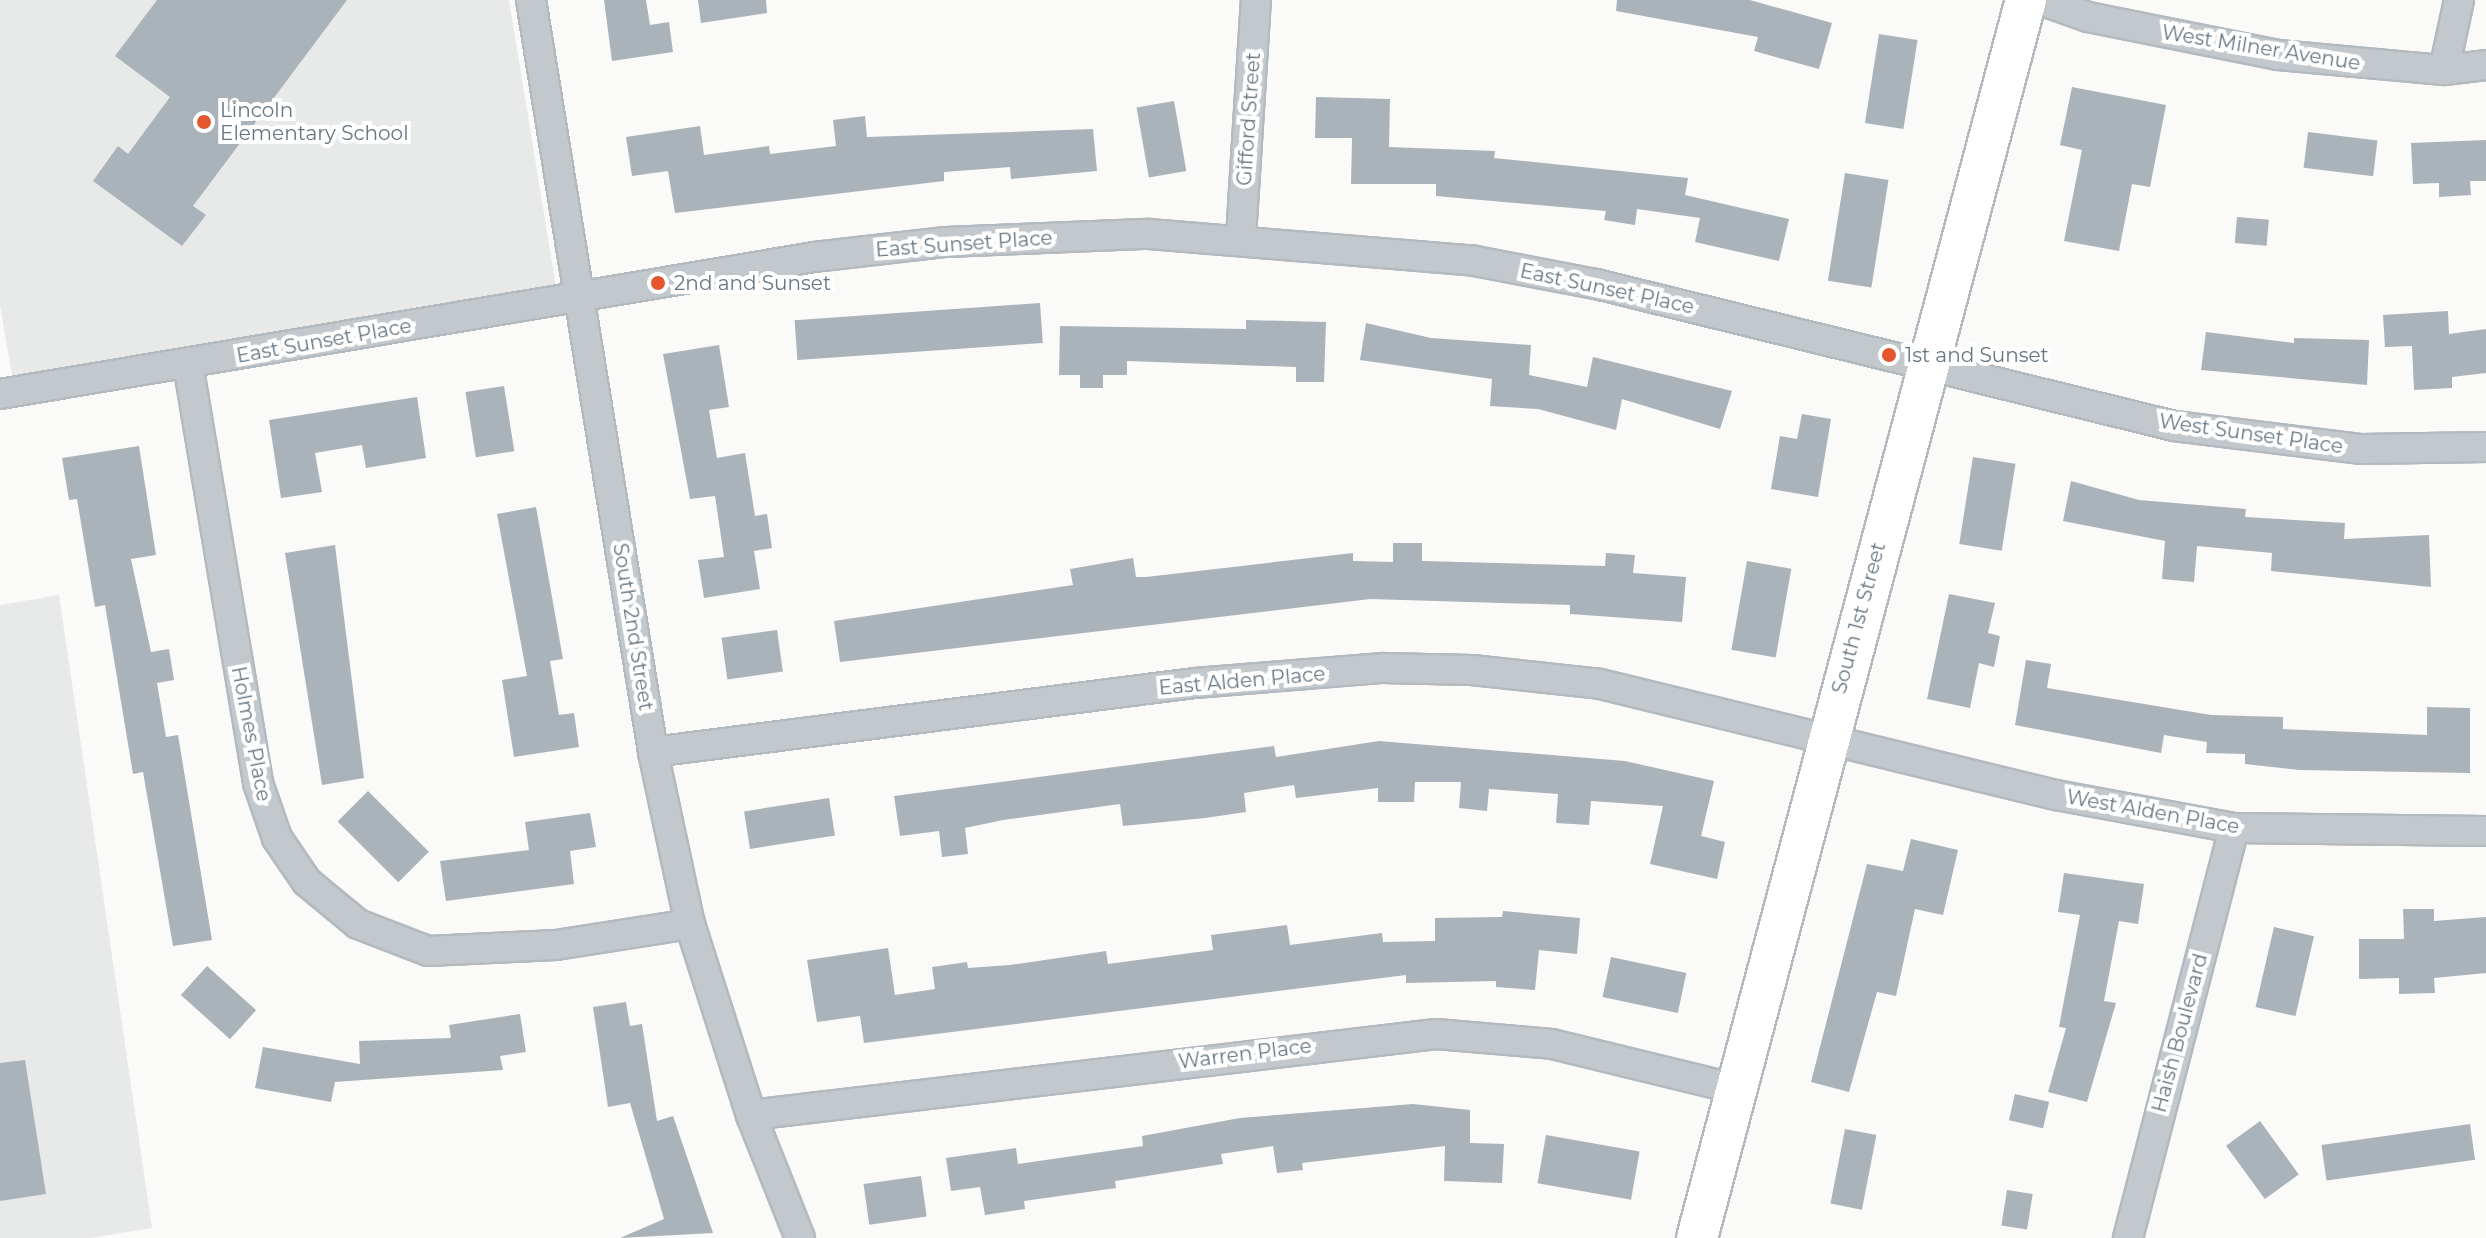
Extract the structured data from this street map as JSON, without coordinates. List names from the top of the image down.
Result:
{
  "streets": {
    "street": [
      "West Milner Avenue",
      "Gifford Street",
      "East Sunset Place",
      "West Sunset Place",
      "South 1st Street",
      "South 2nd Street",
      "East Alden Place",
      "Holmes Place",
      "West Alden Place",
      "Haish Boulevard",
      "Warren Place"
    ]
  },
  "crossings": [
    ["Gifford Street", "East Sunset Place"],
    ["East Sunset Place", "West Sunset Place"],
    ["East Sunset Place", "South 1st Street"],
    ["East Sunset Place", "South 2nd Street"],
    ["East Sunset Place", "Holmes Place"],
    ["West Sunset Place", "South 1st Street"],
    ["South 1st Street", "East Alden Place"],
    ["South 1st Street", "West Alden Place"],
    ["South 1st Street", "Warren Place"],
    ["South 2nd Street", "East Alden Place"],
    ["South 2nd Street", "Holmes Place"],
    ["South 2nd Street", "Warren Place"],
    ["East Alden Place", "West Alden Place"],
    ["West Alden Place", "Haish Boulevard"]
  ],
  "places": ["Lincoln Elementary School", "2nd and Sunset", "1st and Sunset"]
}
